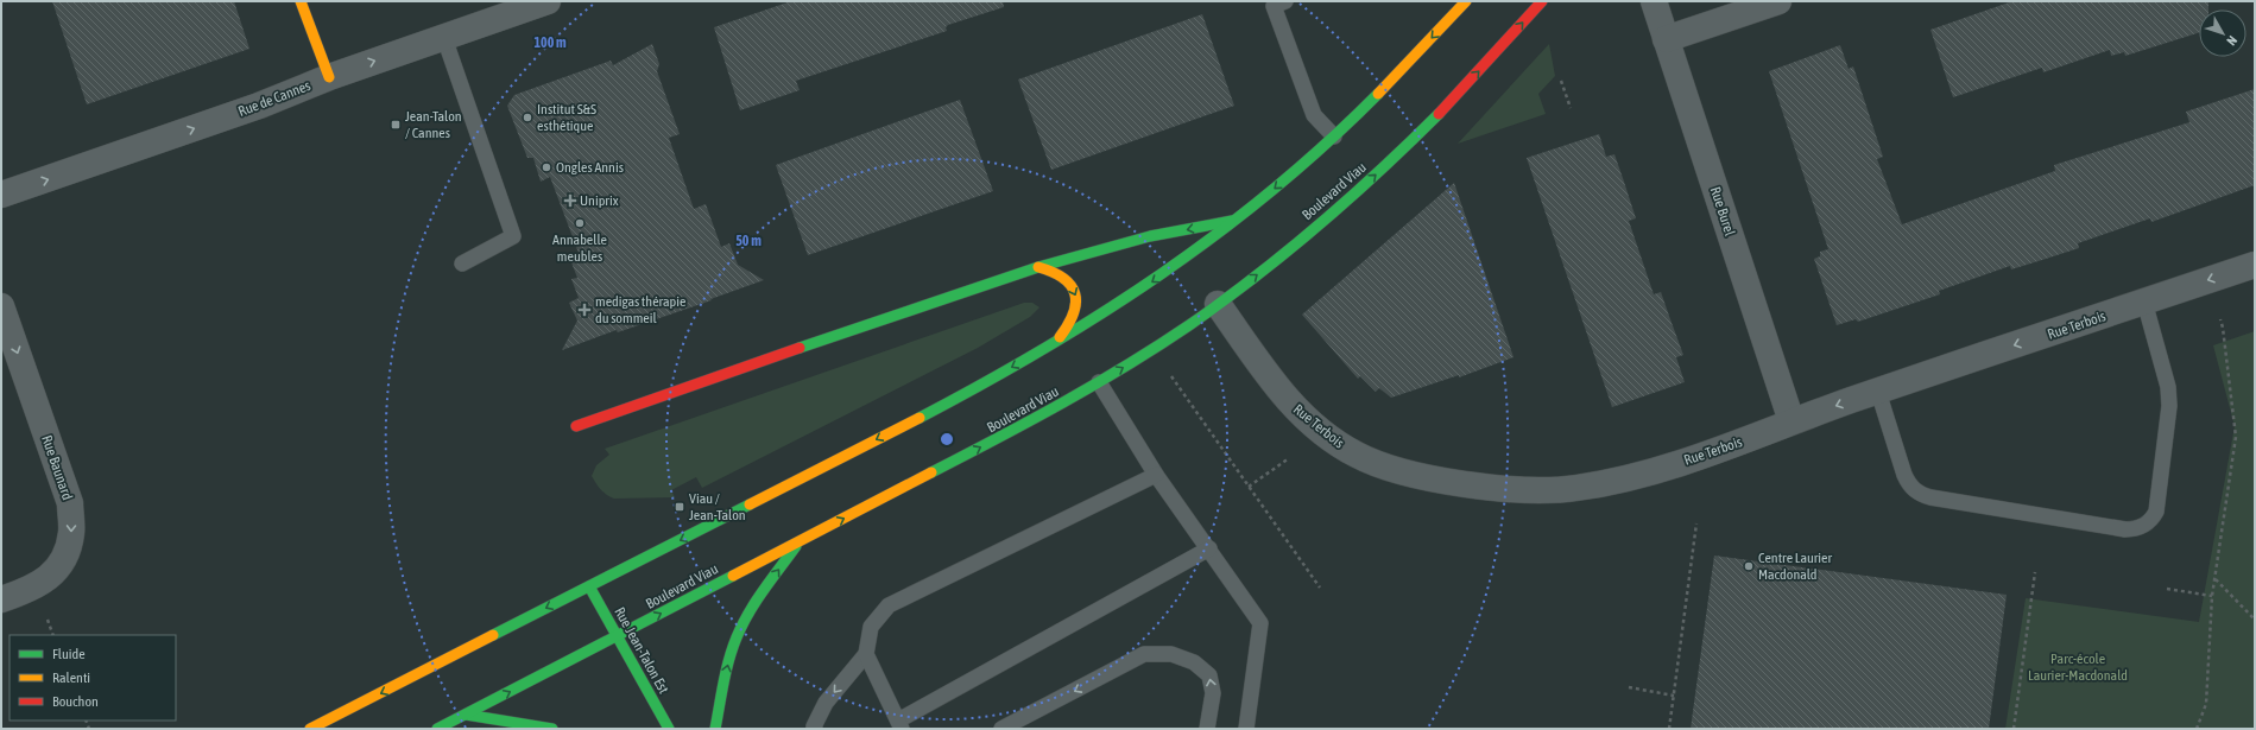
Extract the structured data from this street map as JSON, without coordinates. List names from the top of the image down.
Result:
{
  "streets": {
    "main road": ["Boulevard Viau", "Rue Jean-Talon Est"],
    "street": [
      "Rue de Cannes",
      "Rue Burel",
      "Rue Terbois",
      "Rue Baunard"
    ]
  },
  "crossings": [
    ["Boulevard Viau", "Rue Terbois"],
    ["Boulevard Viau", "Rue Jean-Talon Est"],
    ["Rue Burel", "Rue Terbois"]
  ],
  "one_way": ["Rue de Cannes", "Rue Terbois", "Rue Baunard"],
  "parks": ["Parc-école Laurier-Macdonald"],
  "places": {
    "other": [
      "Institut S&S esthétique",
      "Ongles Annis",
      "Annabelle meubles",
      "Centre Laurier Macdonald"
    ],
    "transit": ["Jean-Talon / Cannes", "Viau / Jean-Talon"],
    "health": ["Uniprix", "medigas thérapie du sommeil"]
  },
  "legend": ["Fluide", "Ralenti", "Bouchon"],
  "north": "bottom right",
  "rings": ["100 m", "50 m"]
}
